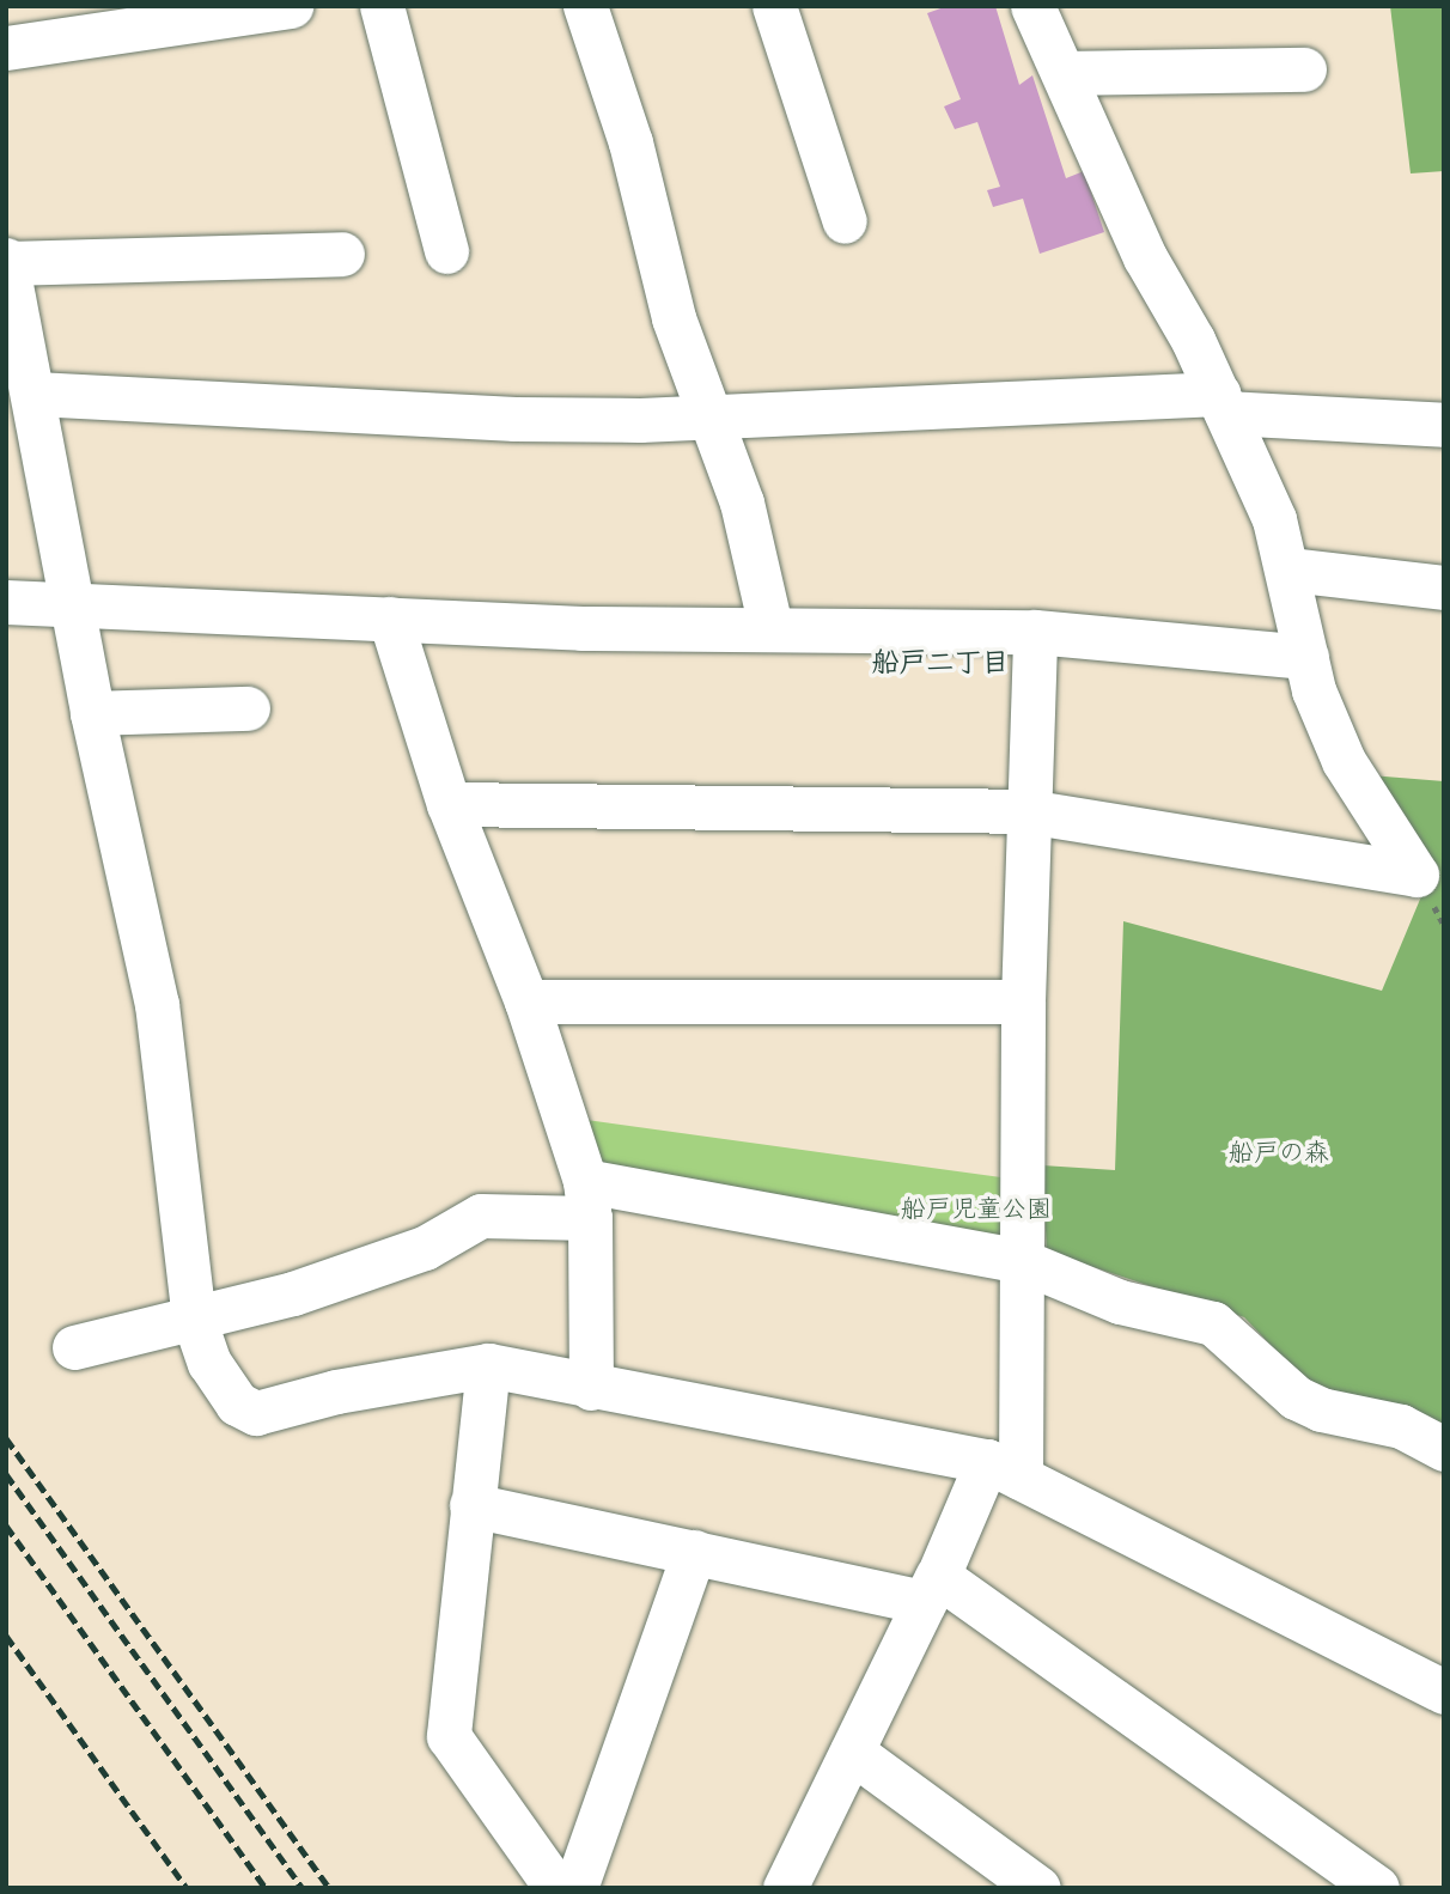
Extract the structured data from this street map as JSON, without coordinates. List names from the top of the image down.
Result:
{
  "districts": ["船戸二丁目"],
  "parks": ["船戸の森", "船戸児童公園"]
}
